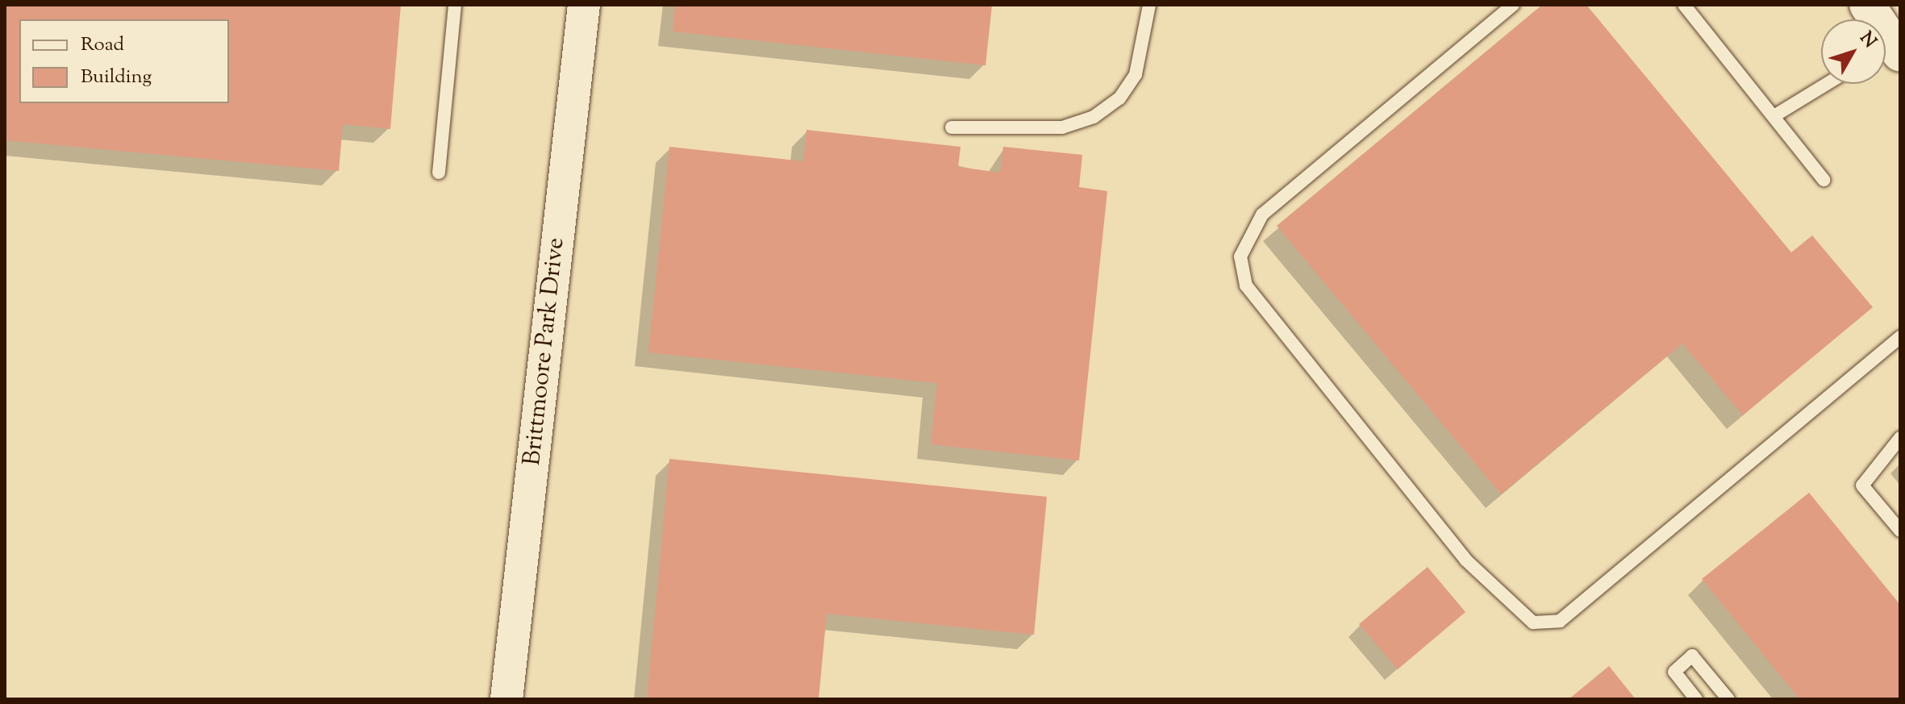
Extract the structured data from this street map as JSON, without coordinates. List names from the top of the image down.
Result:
{
  "streets": {
    "street": ["Brittmoore Park Drive"]
  },
  "legend": ["Road", "Building"],
  "north": "top right"
}
